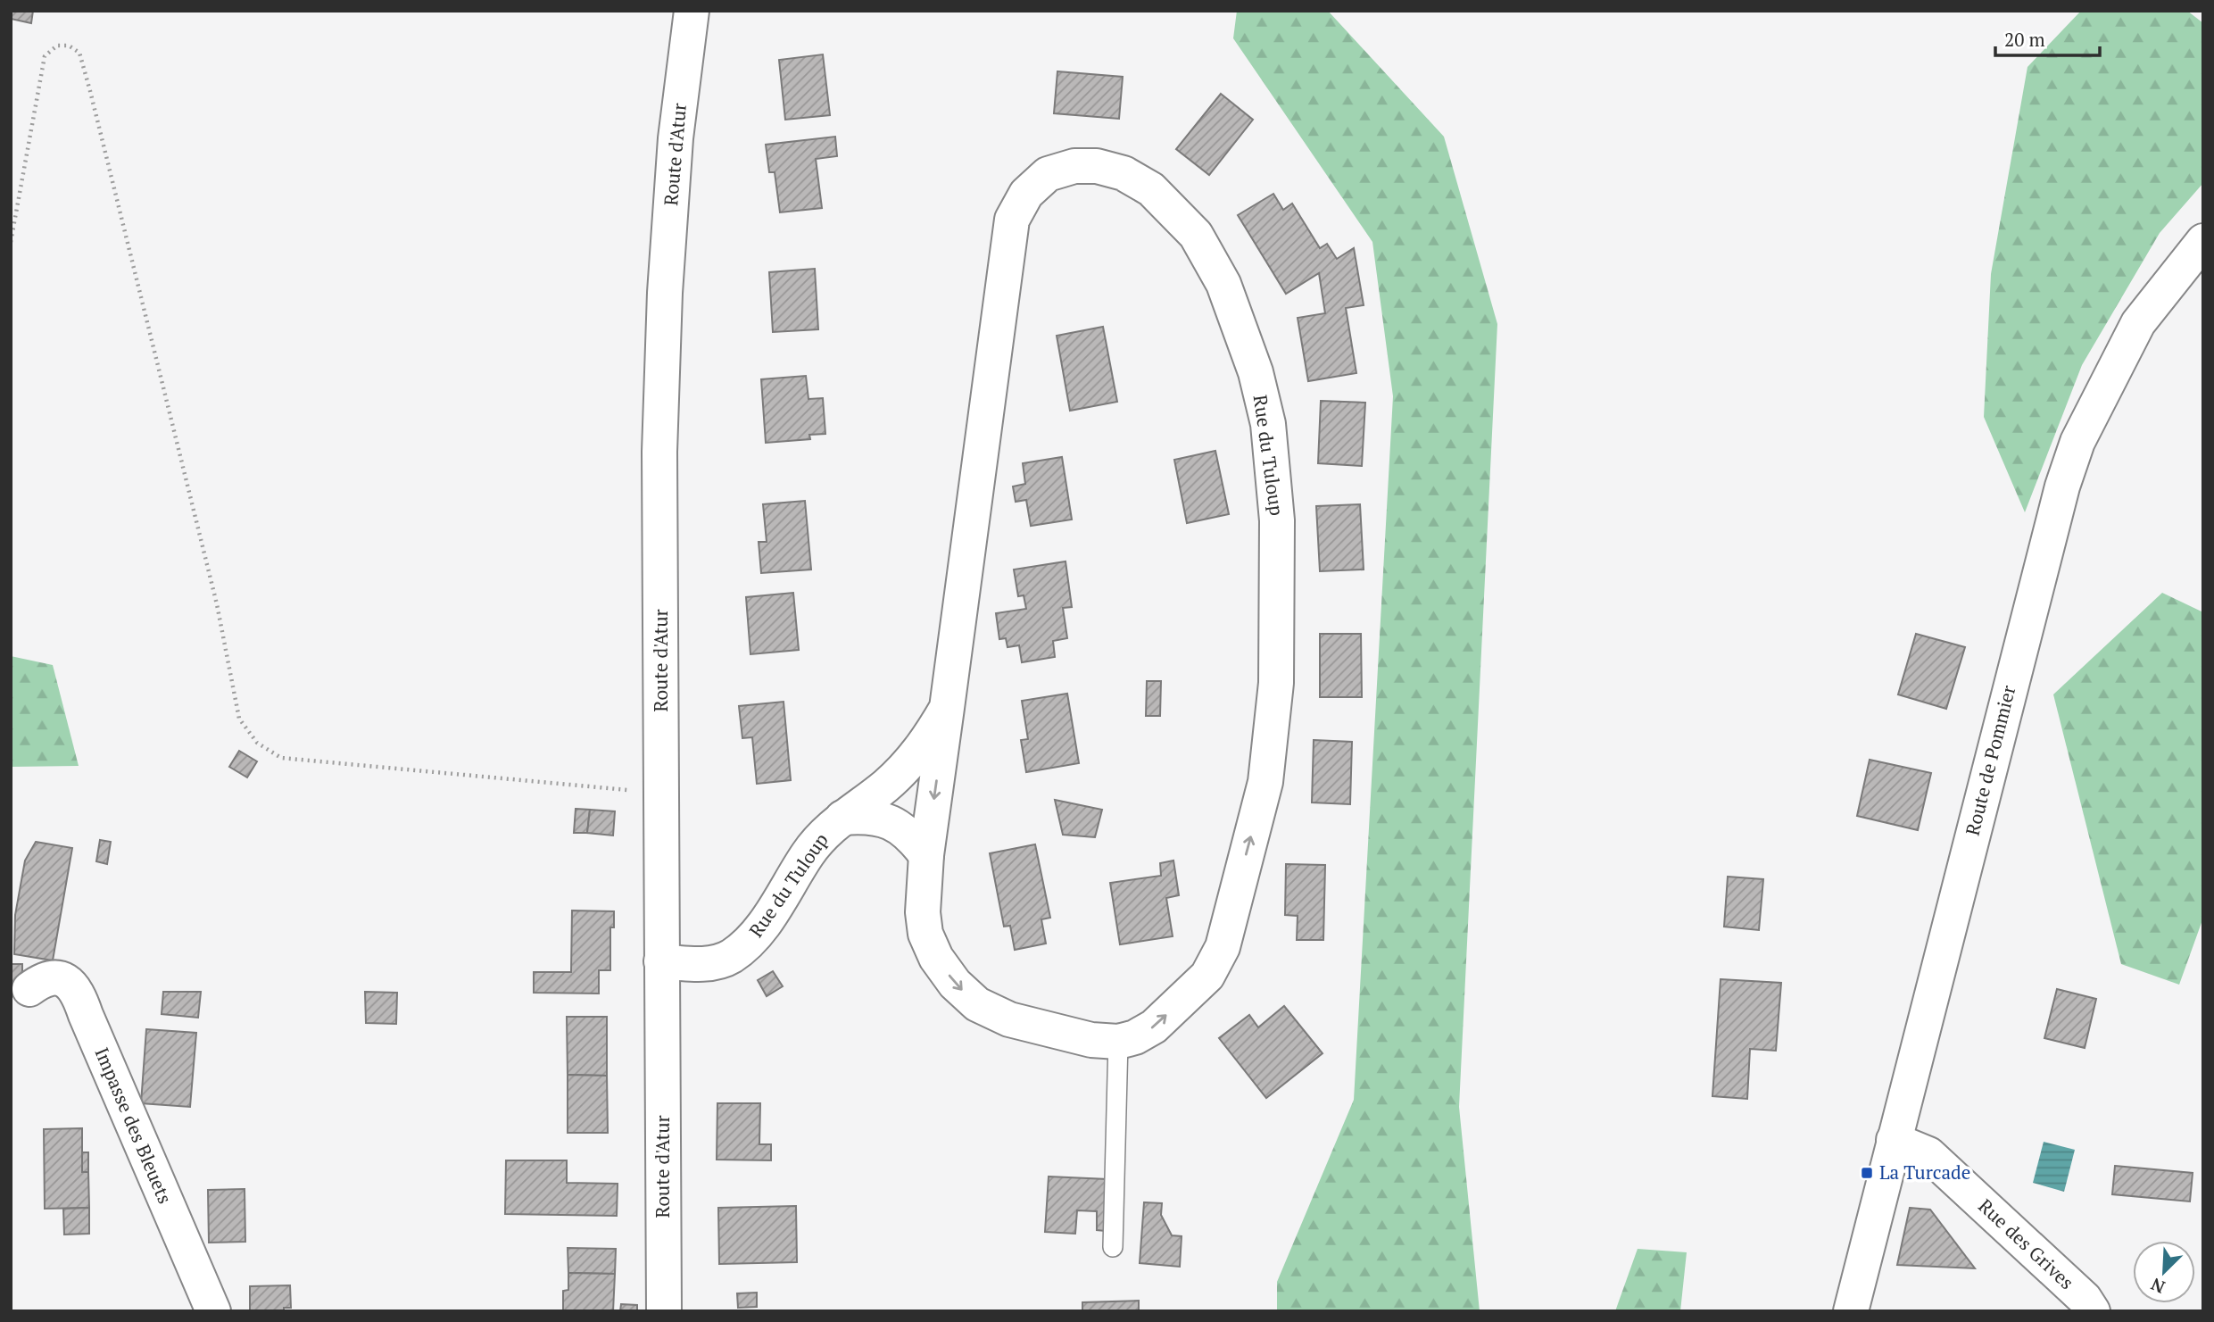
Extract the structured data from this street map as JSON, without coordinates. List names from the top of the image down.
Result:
{
  "streets": {
    "street": [
      "Route d'Atur",
      "Rue du Tuloup",
      "Route de Pommier",
      "Impasse des Bleuets",
      "Rue des Grives"
    ]
  },
  "crossings": [
    ["Route d'Atur", "Rue du Tuloup"],
    ["Route de Pommier", "Rue des Grives"]
  ],
  "places": {
    "transit": ["La Turcade"]
  },
  "scale_bar": "20 m",
  "north": "bottom left"
}
